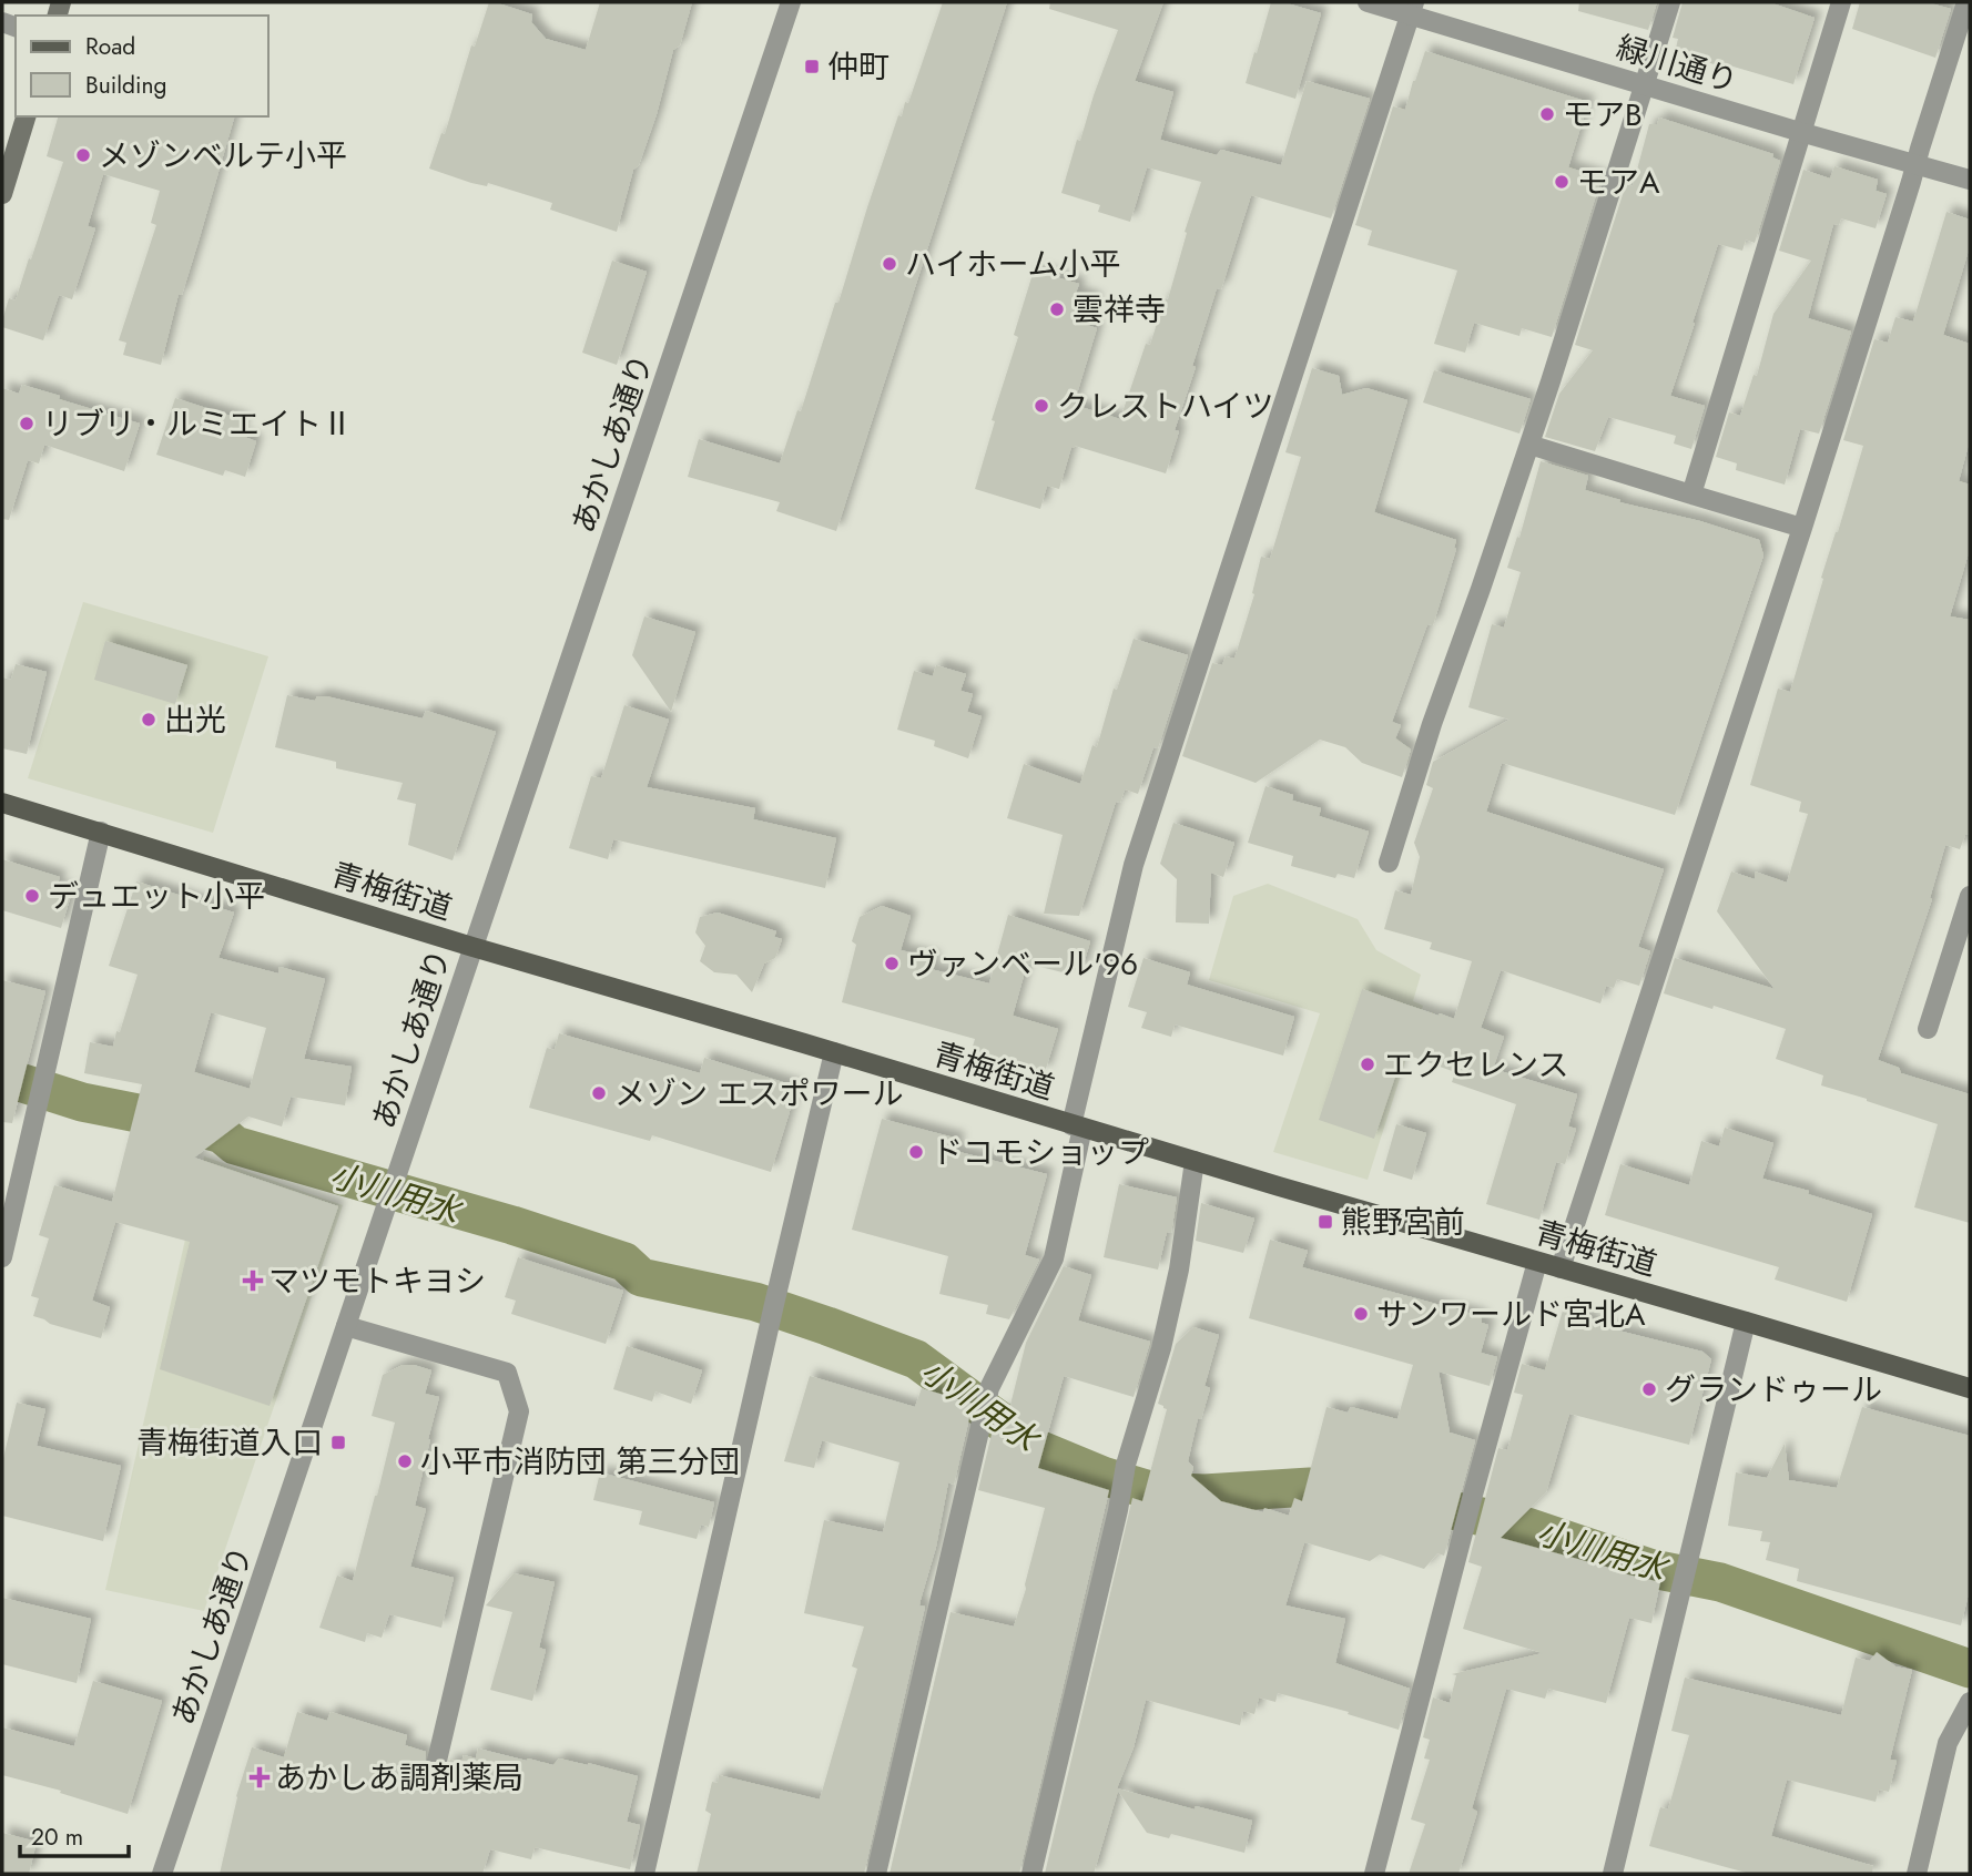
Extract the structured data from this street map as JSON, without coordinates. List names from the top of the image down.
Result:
{
  "streets": {
    "main road": ["青梅街道"],
    "street": ["緑川通り", "あかしあ通り"]
  },
  "crossings": [
    ["あかしあ通り", "青梅街道"]
  ],
  "water": ["小川用水"],
  "places": {
    "transit": ["仲町", "熊野宮前", "青梅街道入口"],
    "other": [
      "モアB",
      "メゾンベルテ小平",
      "モアA",
      "ハイホーム小平",
      "雲祥寺",
      "クレストハイツ",
      "リブリ・ルミエイトⅡ",
      "出光",
      "デュエット小平",
      "ヴァンベール'96",
      "エクセレンス",
      "メゾン エスポワール",
      "ドコモショップ",
      "サンワールド宮北A",
      "グランドゥール",
      "小平市消防団 第三分団"
    ],
    "health": ["マツモトキヨシ", "あかしあ調剤薬局"]
  },
  "legend": ["Road", "Building"],
  "scale_bar": "20 m"
}
